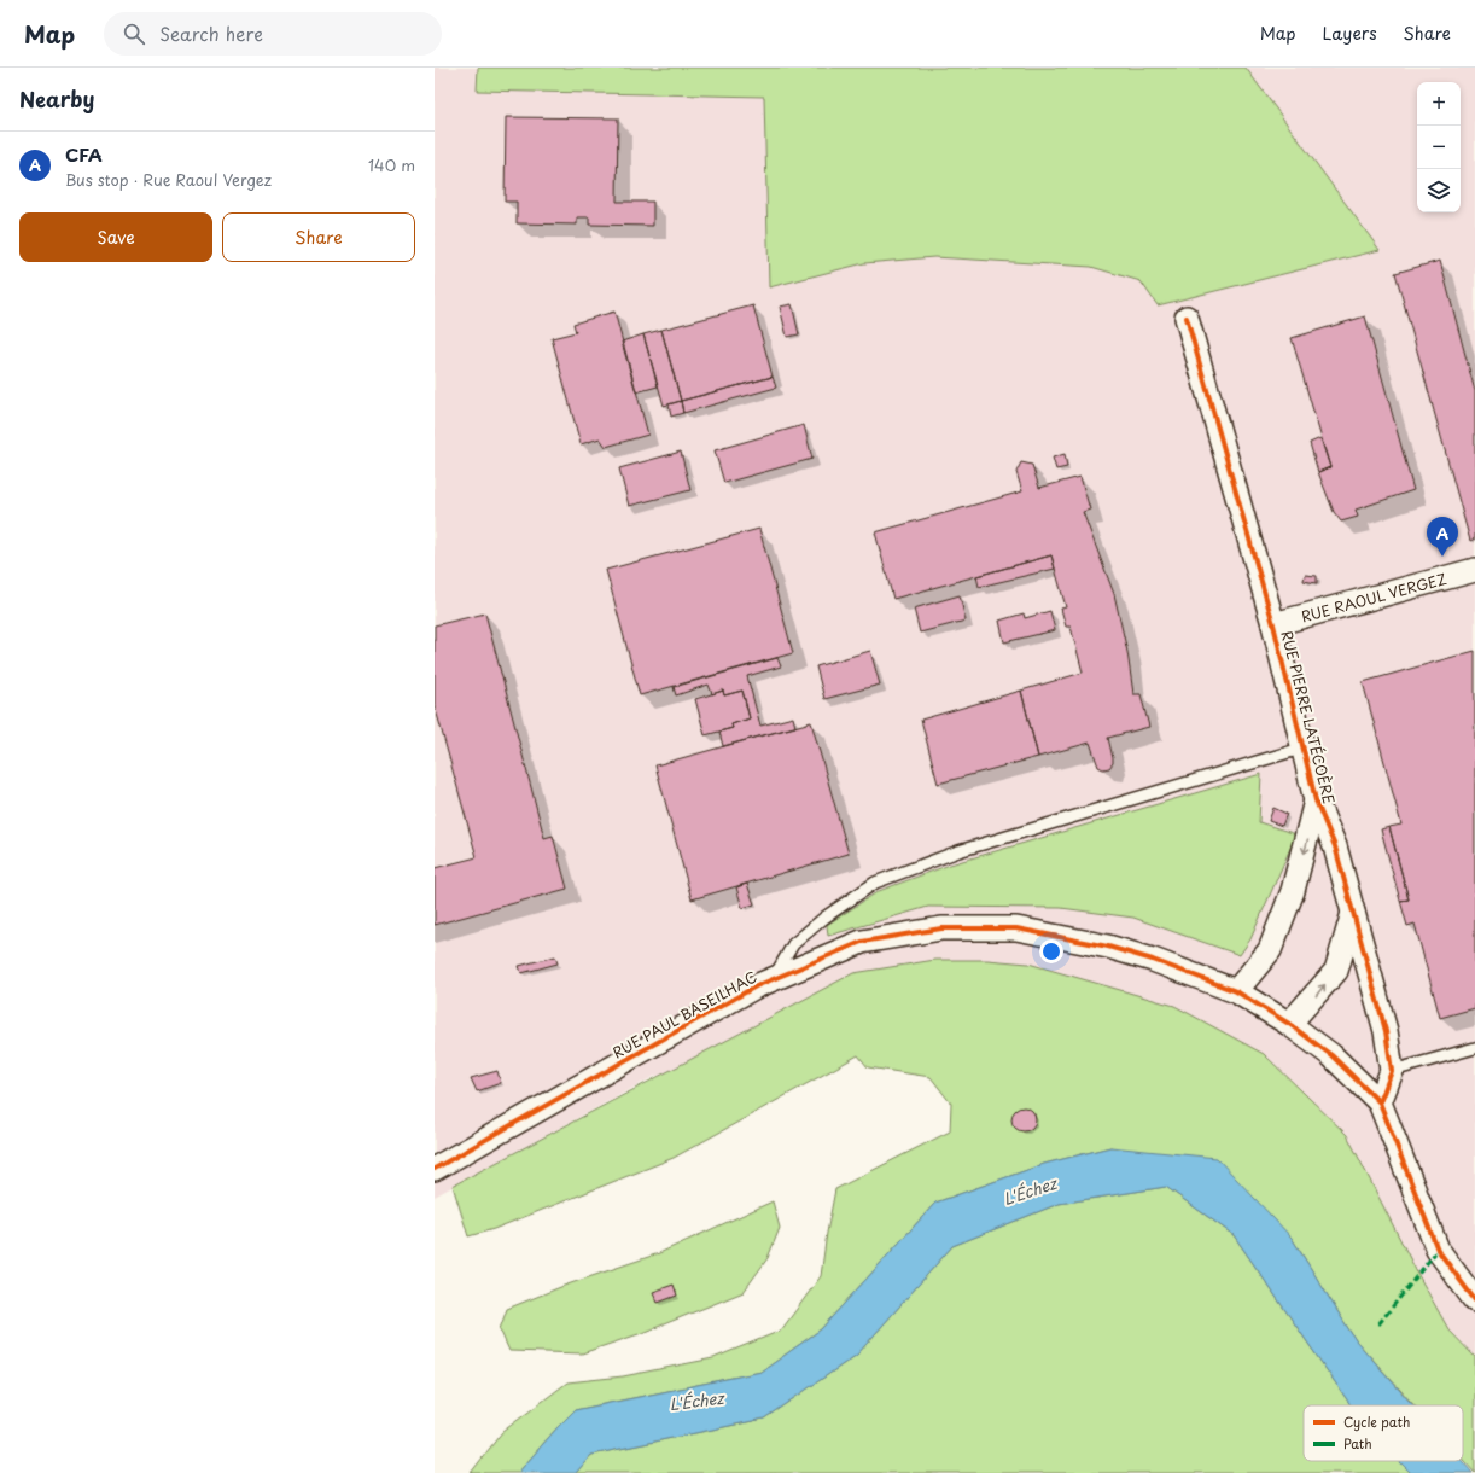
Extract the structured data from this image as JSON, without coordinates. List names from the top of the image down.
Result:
{
  "streets": {
    "street": ["RUE RAOUL VERGEZ", "RUE PIERRE LATÉCOÈRE", "RUE PAUL BASEILHAC"]
  },
  "crossings": [
    ["RUE RAOUL VERGEZ", "RUE PIERRE LATÉCOÈRE"],
    ["RUE PIERRE LATÉCOÈRE", "RUE PAUL BASEILHAC"]
  ],
  "water": ["L'Échez"],
  "legend": ["Cycle path", "Path"],
  "page": {
    "header": "Map",
    "search": "Search here",
    "nav": ["Map", "Layers", "Share"],
    "heading": "Nearby",
    "map_buttons": ["+", "−"],
    "list": [
      {
        "mark": "A",
        "name": "CFA",
        "note": "Bus stop · Rue Raoul Vergez",
        "value": "140 m"
      }
    ],
    "buttons": ["Save", "Share"],
    "pins": "A"
  }
}
